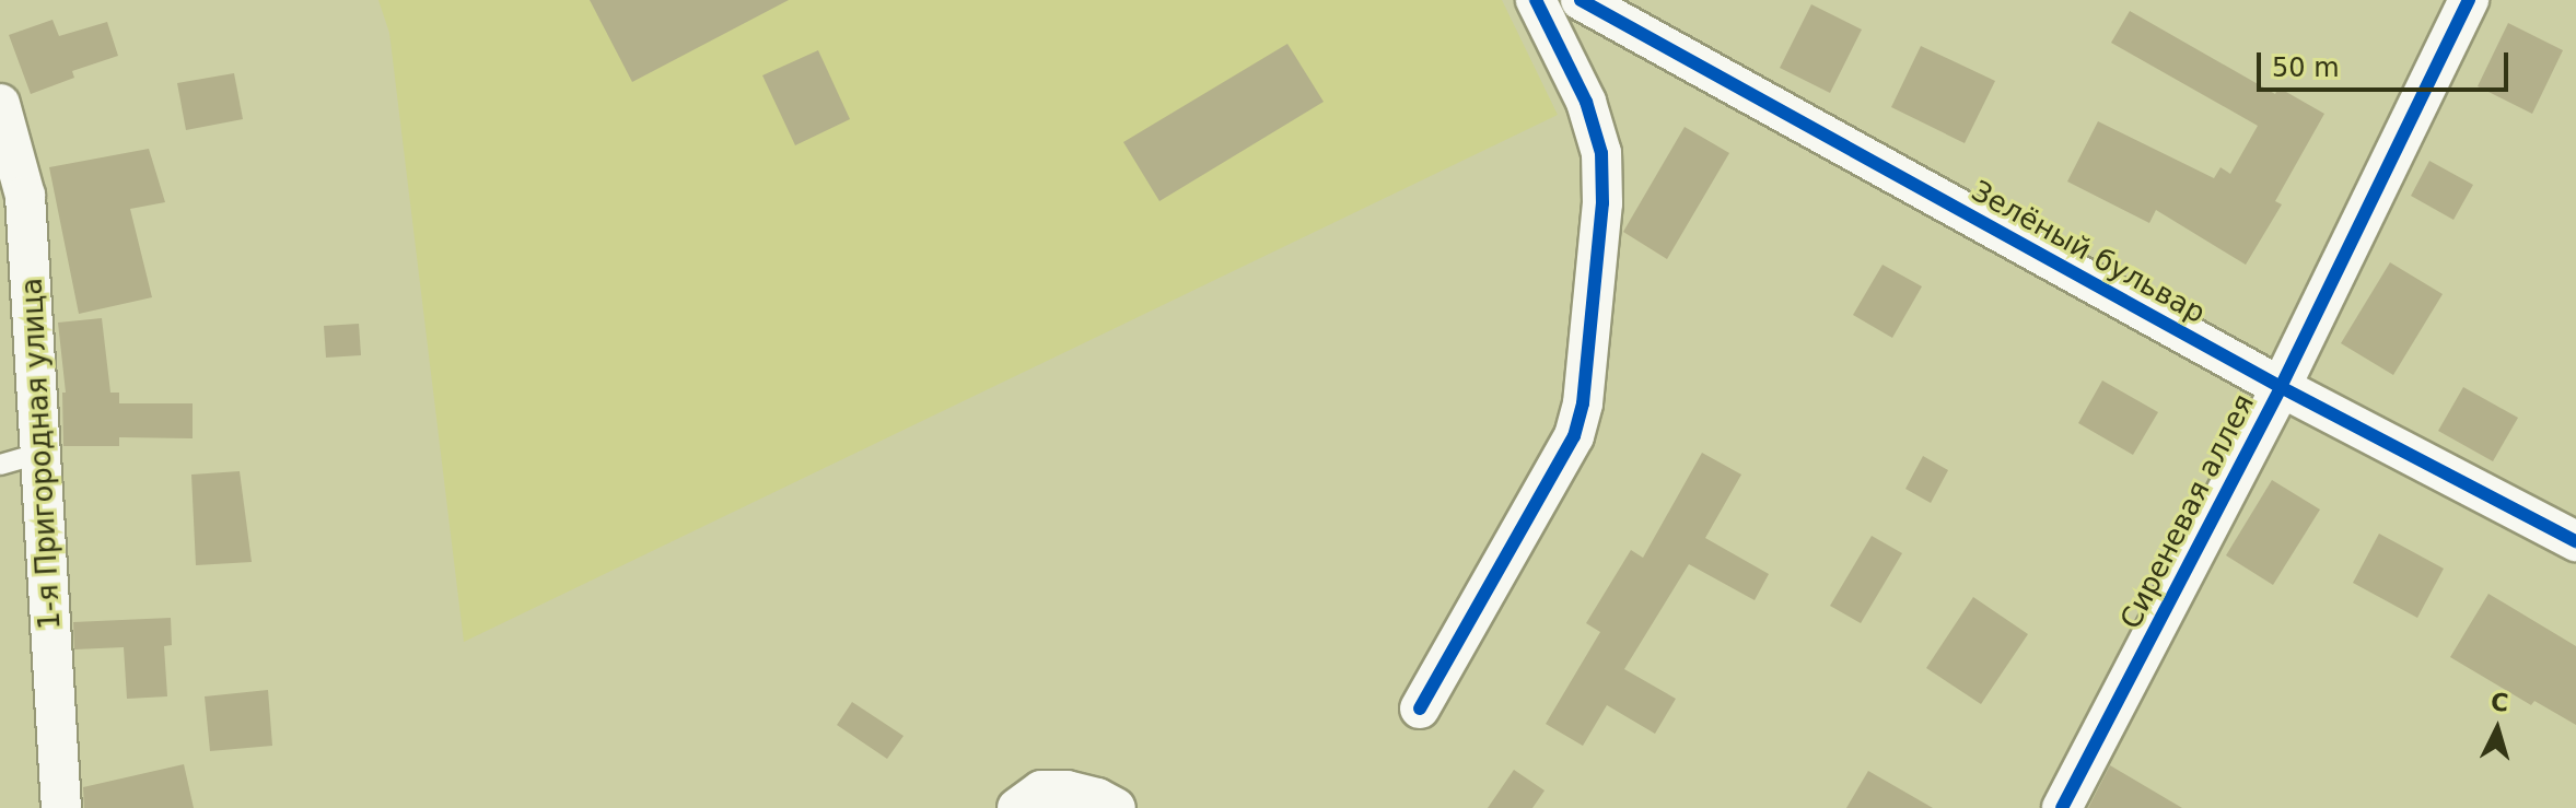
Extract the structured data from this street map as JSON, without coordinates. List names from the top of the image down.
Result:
{
  "streets": {
    "street": ["Зелёный бульвар", "1-я Пригородная улица", "Сиреневая аллея"]
  },
  "crossings": [
    ["Зелёный бульвар", "Сиреневая аллея"]
  ],
  "scale_bar": "50 m",
  "north": "top"
}
